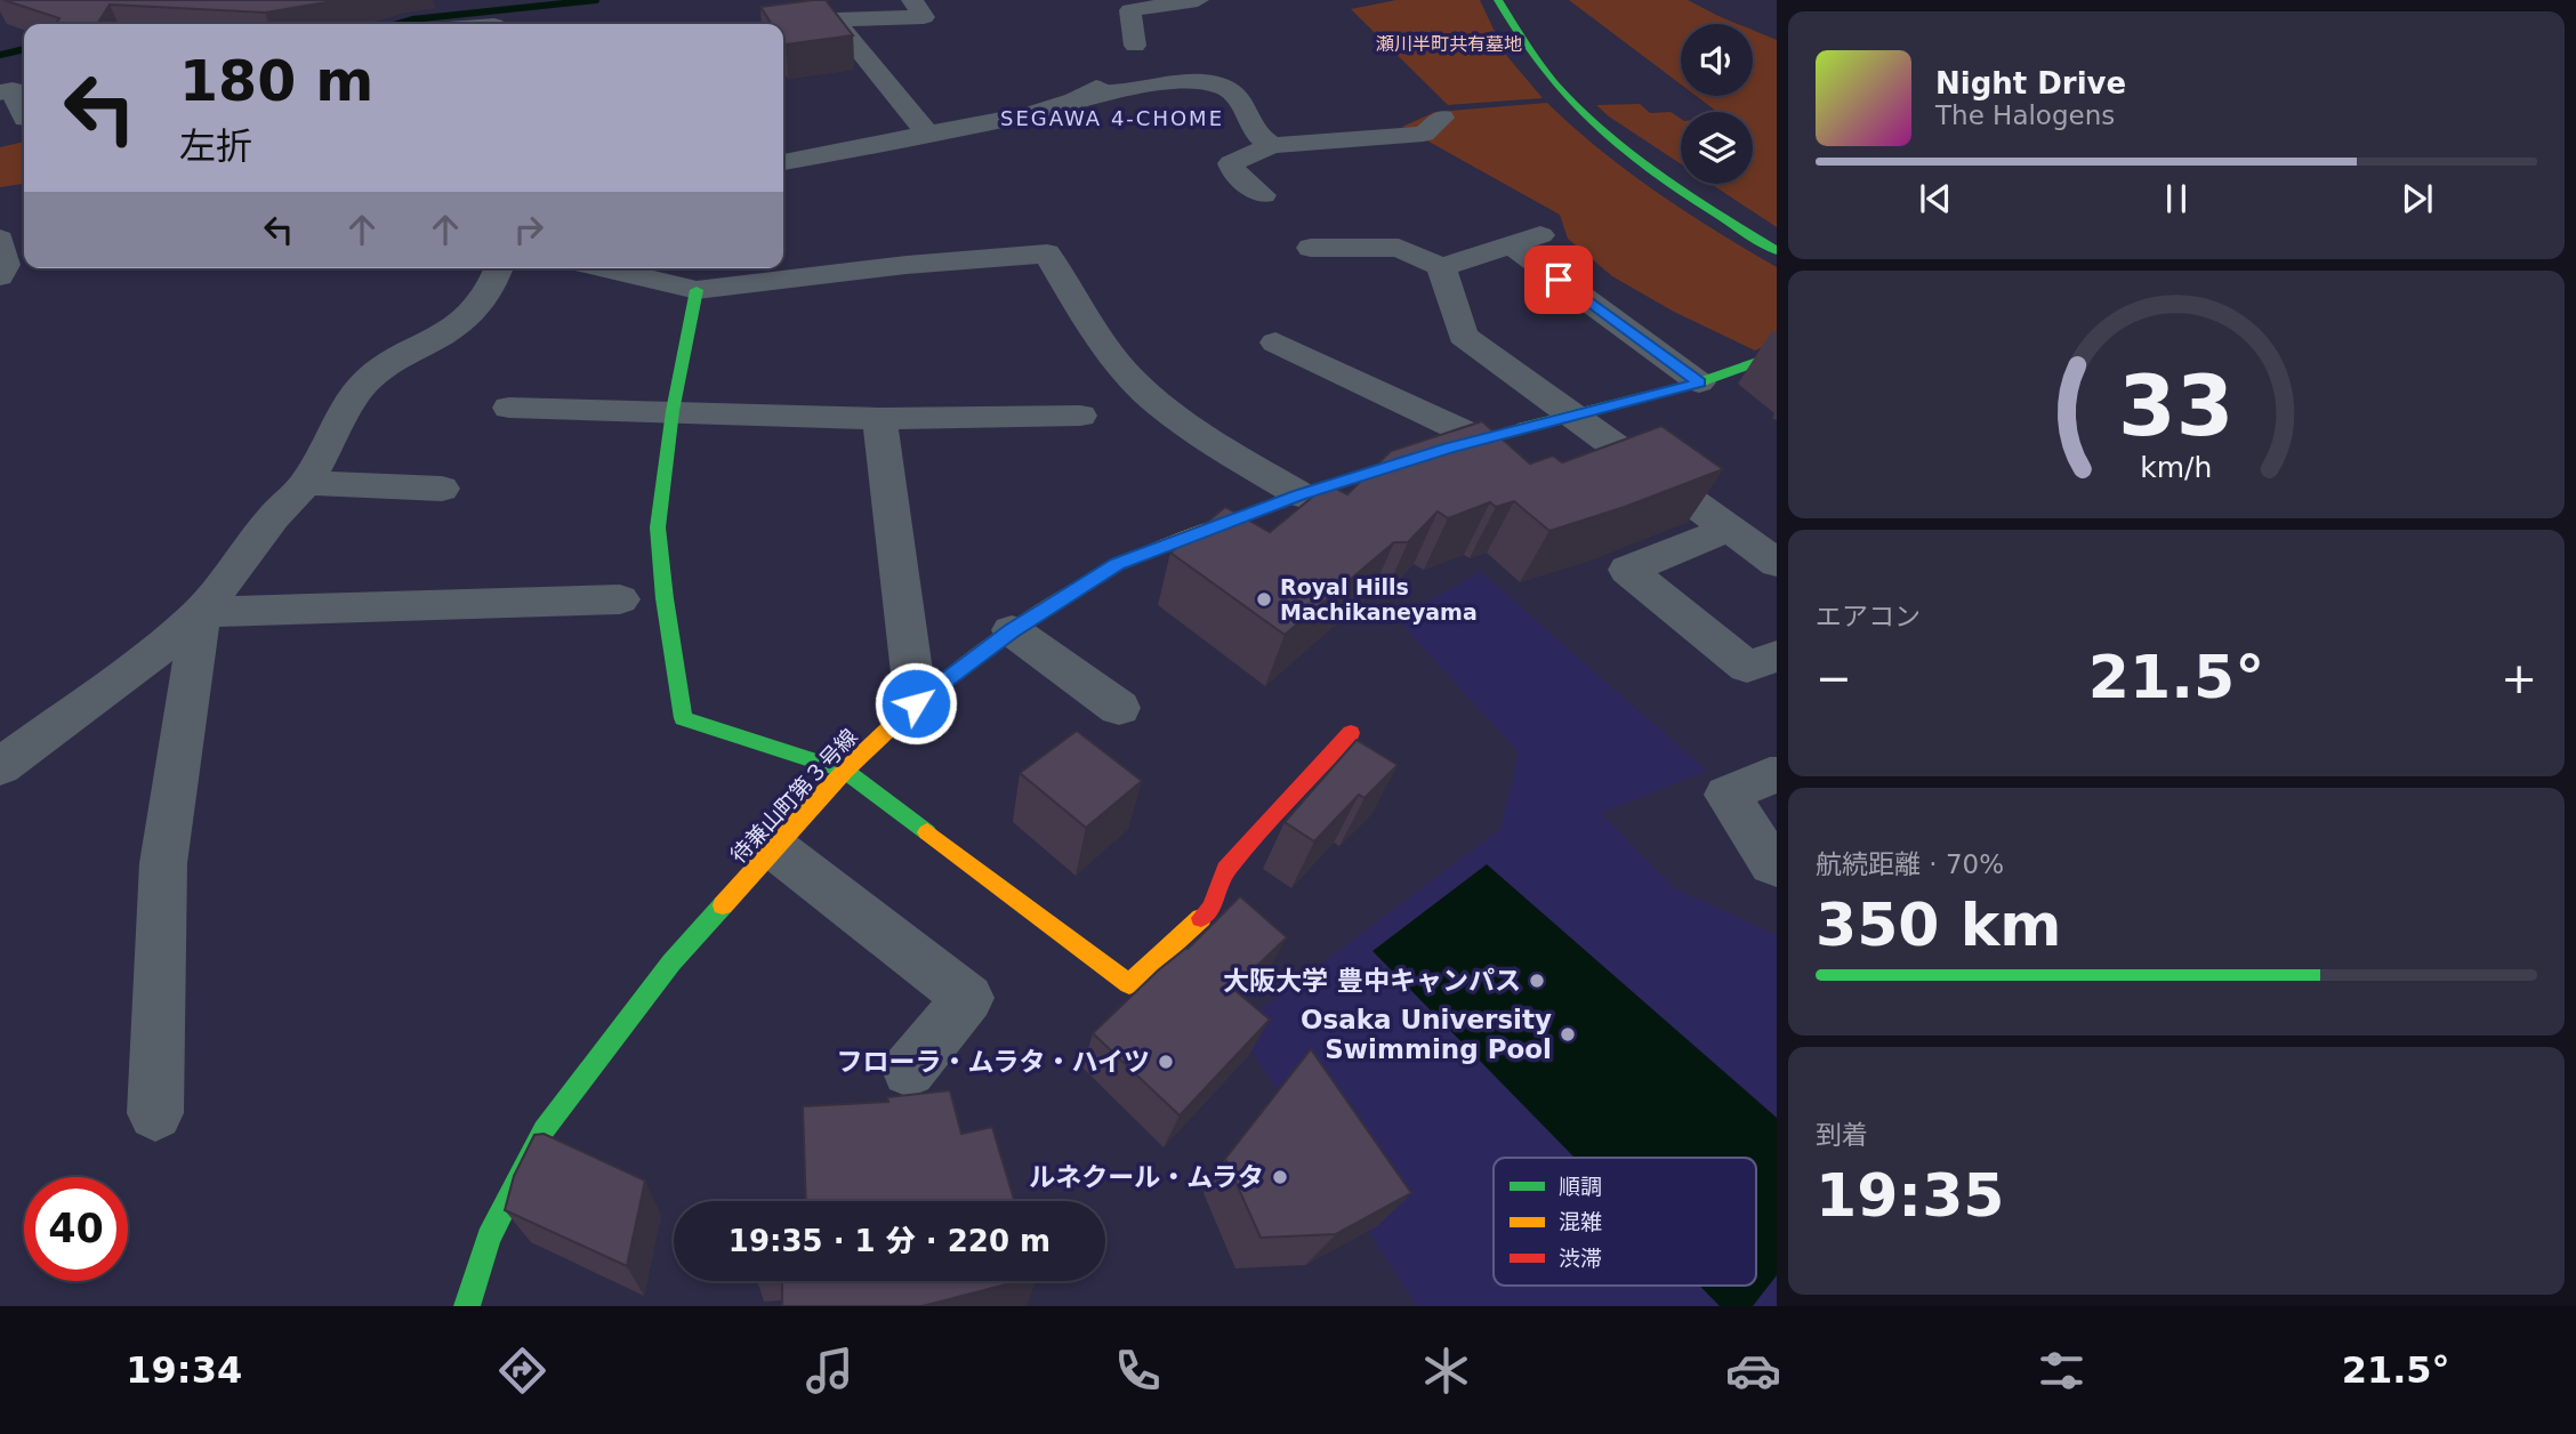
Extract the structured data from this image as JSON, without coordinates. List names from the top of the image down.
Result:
{
  "streets": {
    "street": ["待兼山町第３号線"]
  },
  "districts": ["SEGAWA 4-CHOME"],
  "parks": ["瀬川半町共有墓地"],
  "places": [
    "Royal Hills Machikaneyama",
    "大阪大学 豊中キャンパス",
    "Osaka University Swimming Pool",
    "フローラ・ムラタ・ハイツ",
    "ルネクール・ムラタ"
  ],
  "legend": ["順調", "混雑", "渋滞"],
  "page": {
    "turn": ["180 m", "左折"],
    "song": ["Night Drive", "The Halogens"],
    "tile": [
      "エアコン",
      ["航続距離 · 70%", "350 km"],
      ["到着", "19:35"]
    ],
    "heat": ["−", "21.5°", "+"],
    "limit": "40",
    "trip": "19:35 · 1 分 · 220 m",
    "tabs": ["19:34", "21.5°"],
    "gauge": ["33", "km/h"]
  }
}
